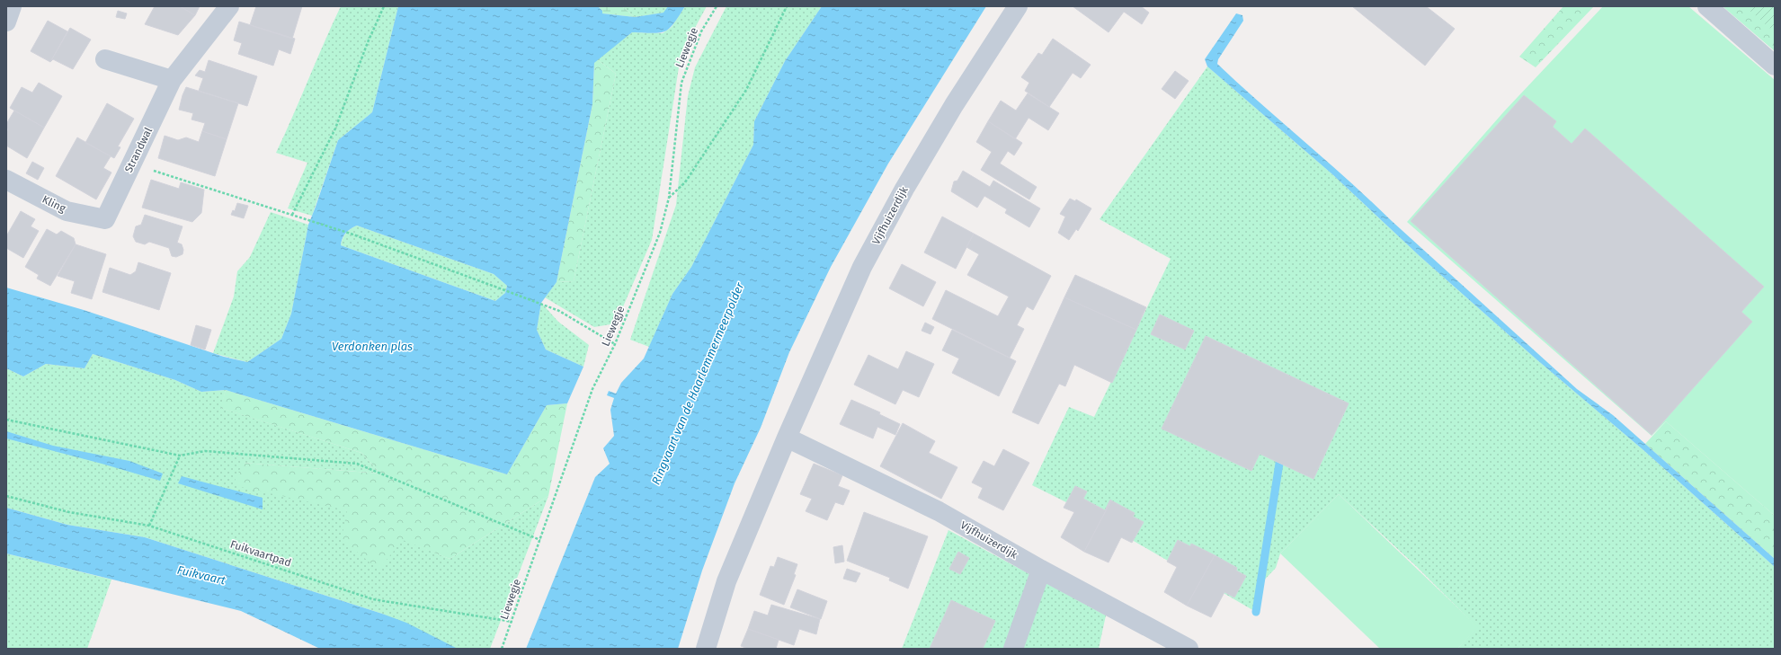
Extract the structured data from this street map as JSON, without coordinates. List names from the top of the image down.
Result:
{
  "streets": {
    "street": ["Strandwal", "Kling", "Vijfhuizerdijk"],
    "path": ["Liewegje", "Fuikvaartpad"]
  },
  "crossings": [
    ["Liewegje", "Fuikvaartpad"],
    ["Strandwal", "Kling"]
  ],
  "water": ["Verdonken plas", "Ringvaart van de Haarlemmermeerpolder", "Fuikvaart"]
}
